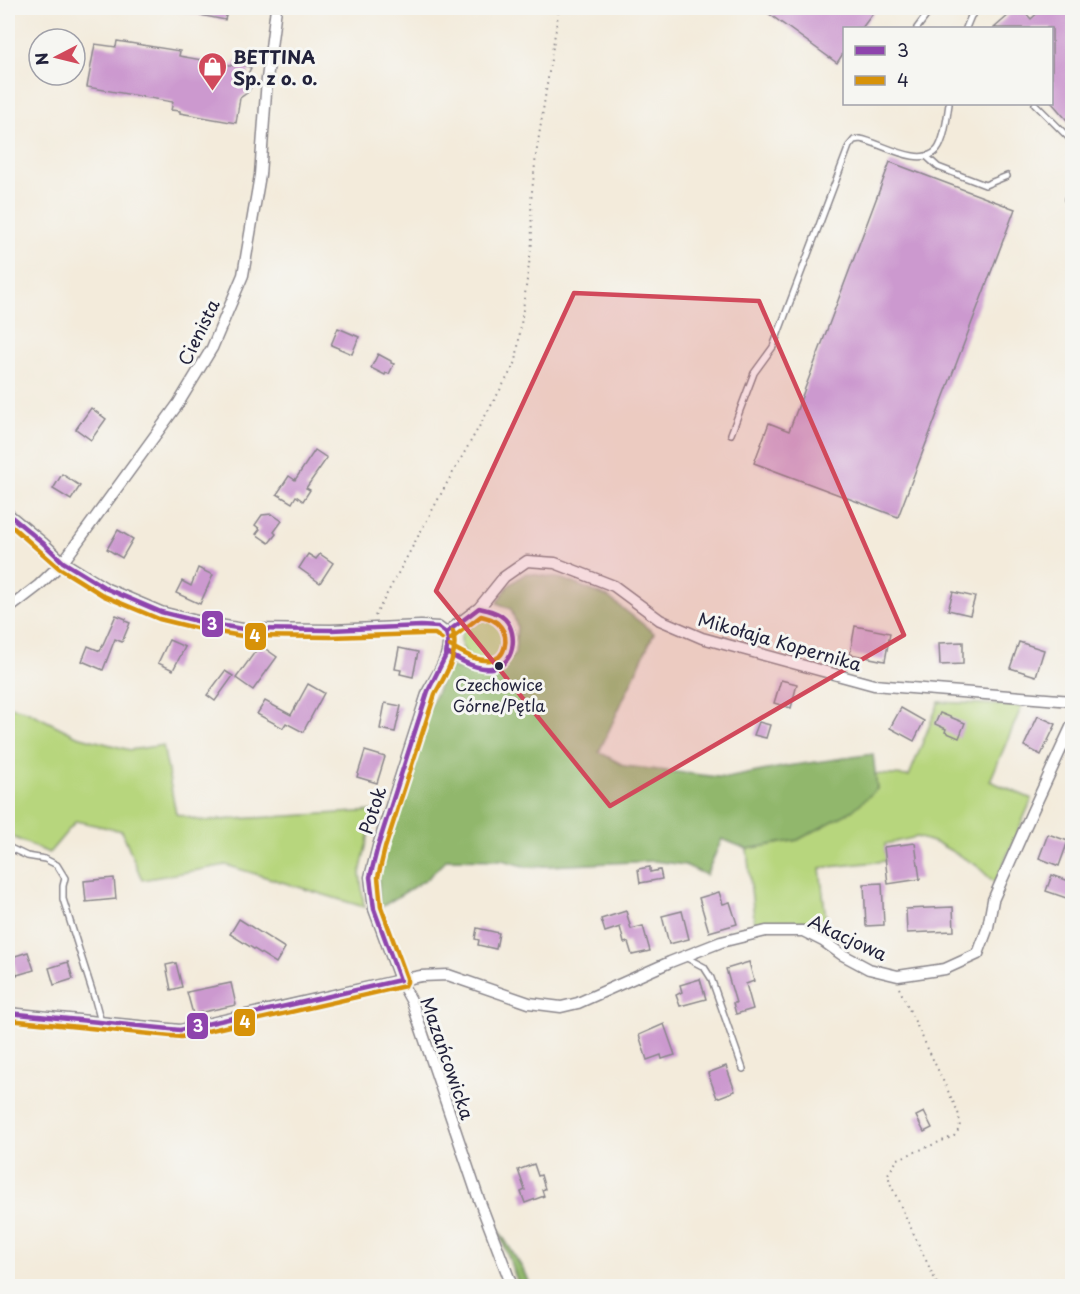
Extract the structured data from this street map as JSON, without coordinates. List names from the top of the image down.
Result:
{
  "streets": {
    "street": [
      "Cienista",
      "Mikołaja Kopernika",
      "Potok",
      "Akacjowa",
      "Mazańcowicka"
    ]
  },
  "crossings": [
    ["Mikołaja Kopernika", "Potok"],
    ["Potok", "Akacjowa"],
    ["Potok", "Mazańcowicka"],
    ["Akacjowa", "Mazańcowicka"]
  ],
  "places": {
    "shop": ["BETTINA Sp. z o. o."],
    "other": ["Czechowice Górne/Pętla"]
  },
  "lines": ["transit line 3", "transit line 4"],
  "legend": ["3", "4"],
  "north": "left"
}
